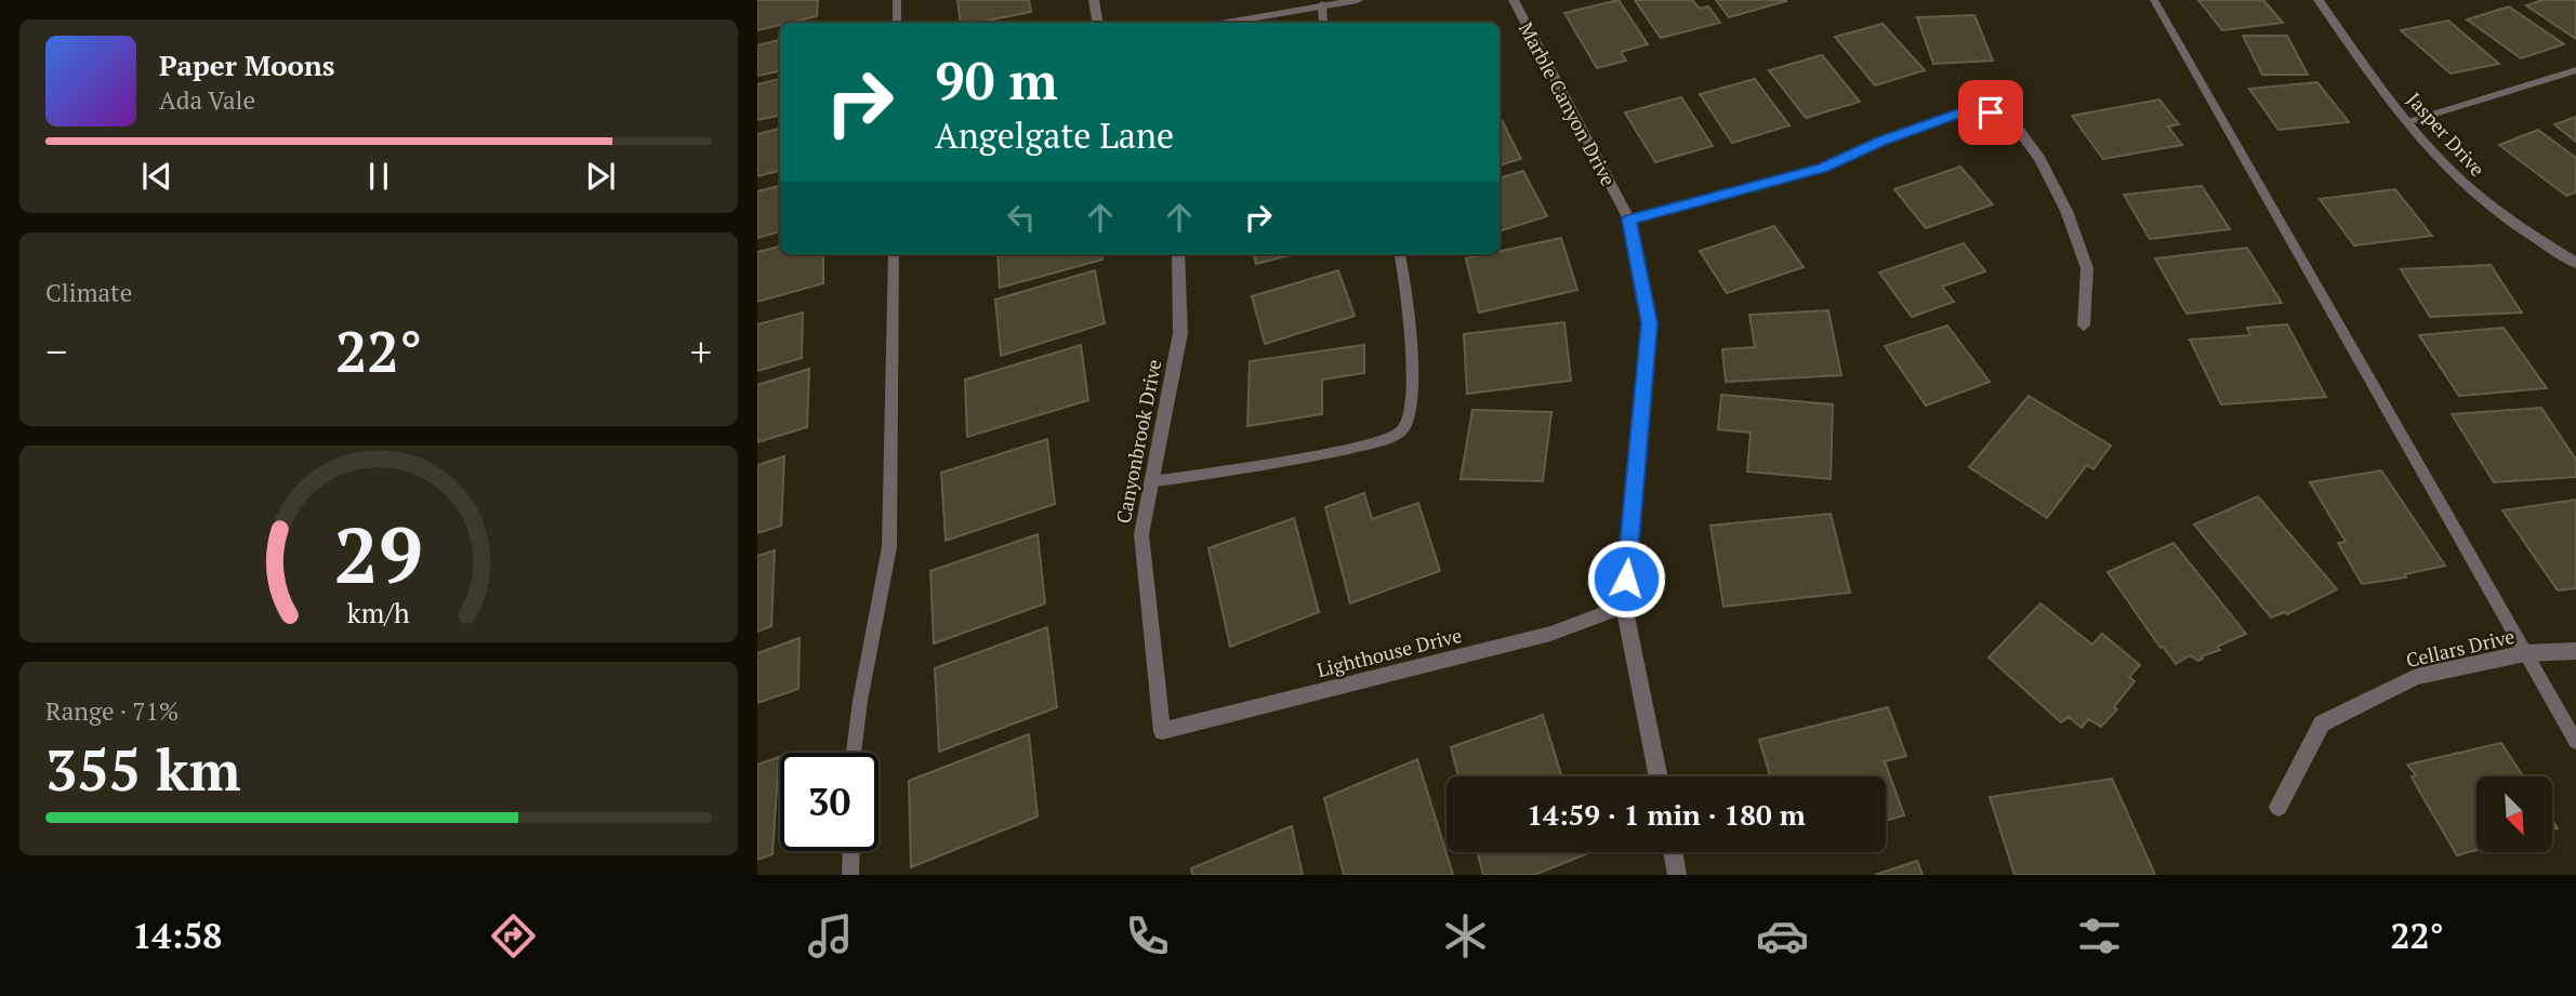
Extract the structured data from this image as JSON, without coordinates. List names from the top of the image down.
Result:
{
  "streets": {
    "street": [
      "Marble Canyon Drive",
      "Jasper Drive",
      "Canyonbrook Drive",
      "Cellars Drive",
      "Lighthouse Drive"
    ]
  },
  "crossings": [
    ["Marble Canyon Drive", "Lighthouse Drive"],
    ["Canyonbrook Drive", "Lighthouse Drive"]
  ],
  "north": "bottom right",
  "page": {
    "turn": ["90 m", "Angelgate Lane"],
    "song": ["Paper Moons", "Ada Vale"],
    "tile": [
      "Climate",
      ["Range · 71%", "355 km"]
    ],
    "heat": ["−", "22°", "+"],
    "limit": "30",
    "trip": "14:59 · 1 min · 180 m",
    "tabs": ["14:58", "22°"],
    "gauge": ["29", "km/h"]
  }
}
